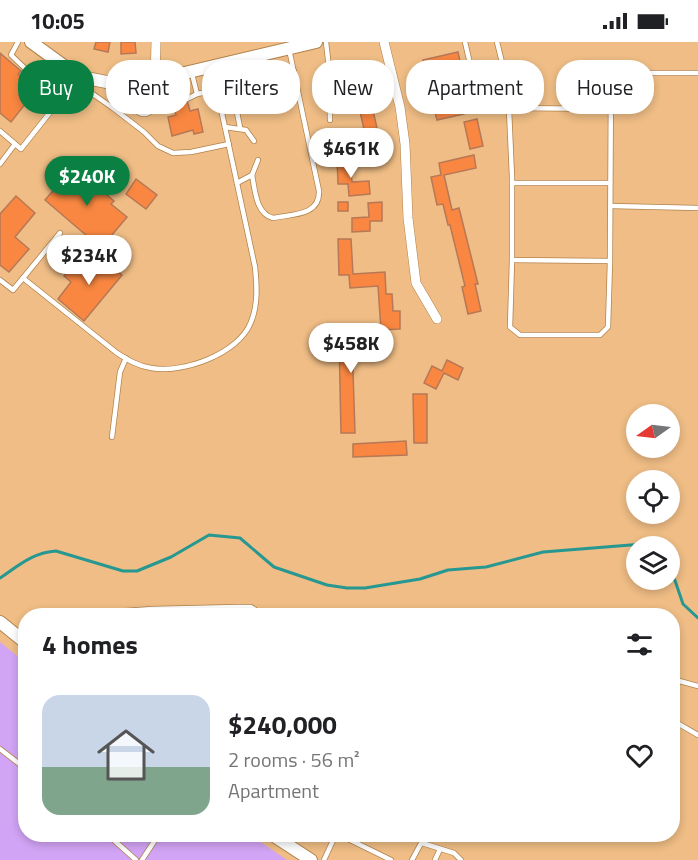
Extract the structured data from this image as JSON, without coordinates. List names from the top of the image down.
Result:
{
  "north": "left",
  "page": {
    "status": "10:05",
    "chip": [
      "Buy",
      "Rent",
      "Filters",
      "New",
      "Apartment",
      "House"
    ],
    "price": [
      "$461K",
      "$240K",
      "$234K",
      "$458K"
    ],
    "heading": "4 homes",
    "list": [
      {
        "name": "$240,000",
        "note": "2 rooms · 56 m² · Apartment"
      }
    ]
  }
}
